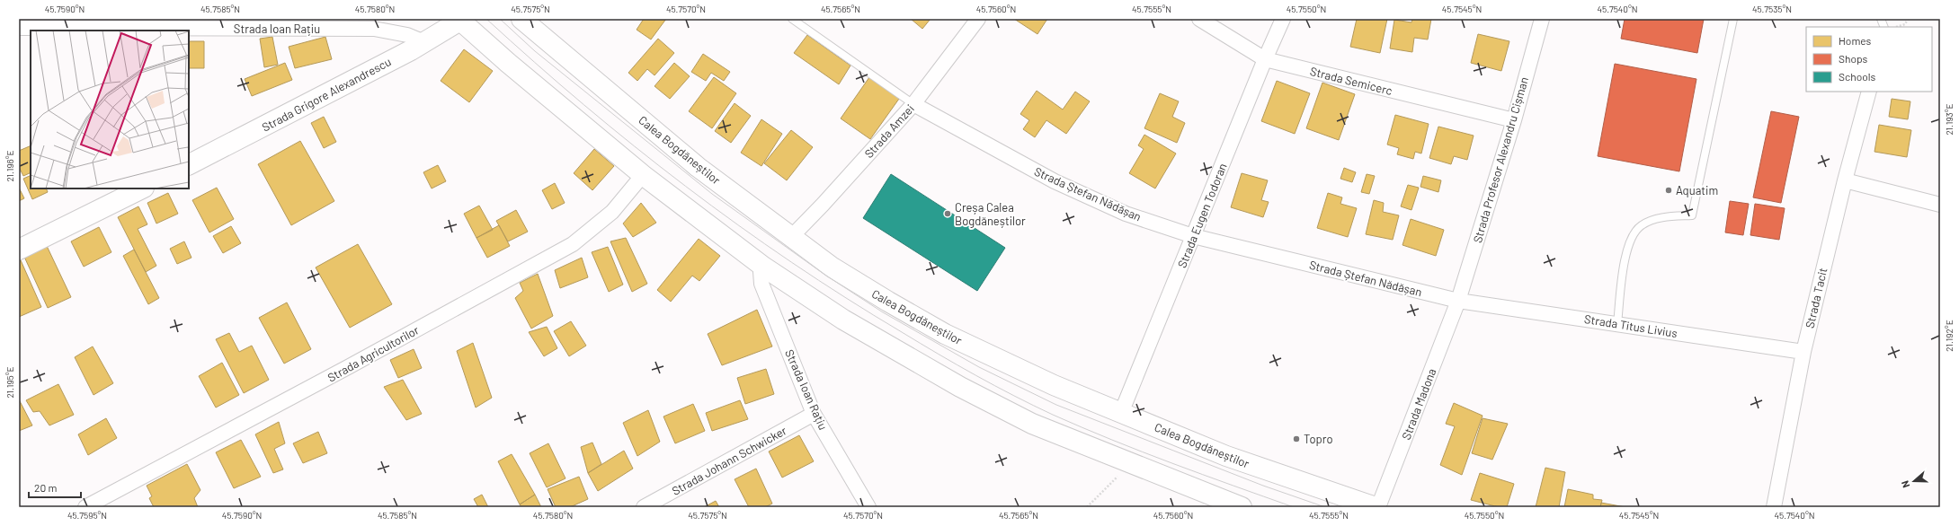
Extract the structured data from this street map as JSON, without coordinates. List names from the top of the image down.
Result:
{
  "streets": {
    "main road": ["Strada Grigore Alexandrescu", "Calea Bogdăneștilor"],
    "street": [
      "Strada Ioan Rațiu",
      "Strada Semicerc",
      "Strada Amzei",
      "Strada Profesor Alexandru Cișman",
      "Strada Ștefan Nădășan",
      "Strada Eugen Todoran",
      "Strada Tacit",
      "Strada Titus Livius",
      "Strada Agricultorilor",
      "Strada Madona",
      "Strada Johann Schwicker"
    ]
  },
  "crossings": [
    ["Strada Ioan Rațiu", "Strada Grigore Alexandrescu"],
    ["Strada Ioan Rațiu", "Strada Johann Schwicker"],
    ["Strada Semicerc", "Strada Profesor Alexandru Cișman"],
    ["Strada Semicerc", "Strada Eugen Todoran"],
    ["Strada Amzei", "Calea Bogdăneștilor"],
    ["Strada Amzei", "Strada Ștefan Nădășan"],
    ["Calea Bogdăneștilor", "Strada Eugen Todoran"],
    ["Strada Profesor Alexandru Cișman", "Strada Ștefan Nădășan"],
    ["Strada Profesor Alexandru Cișman", "Strada Titus Livius"],
    ["Strada Profesor Alexandru Cișman", "Strada Madona"],
    ["Strada Ștefan Nădășan", "Strada Eugen Todoran"],
    ["Strada Ștefan Nădășan", "Strada Titus Livius"],
    ["Strada Ștefan Nădășan", "Strada Madona"],
    ["Strada Tacit", "Strada Titus Livius"],
    ["Strada Titus Livius", "Strada Madona"]
  ],
  "places": ["Aquatim", "Creșa Calea Bogdăneștilor", "Topro"],
  "legend": ["Homes", "Shops", "Schools"],
  "scale_bar": "20 m",
  "north": "left",
  "coordinates": [
    "45.7590°N",
    "45.7585°N",
    "45.7580°N",
    "45.7575°N",
    "45.7570°N",
    "45.7565°N",
    "45.7560°N",
    "45.7555°N",
    "45.7550°N",
    "45.7545°N",
    "45.7540°N",
    "45.7535°N",
    "21.193°E",
    "21.196°E",
    "21.192°E",
    "21.195°E",
    "45.7595°N"
  ]
}
